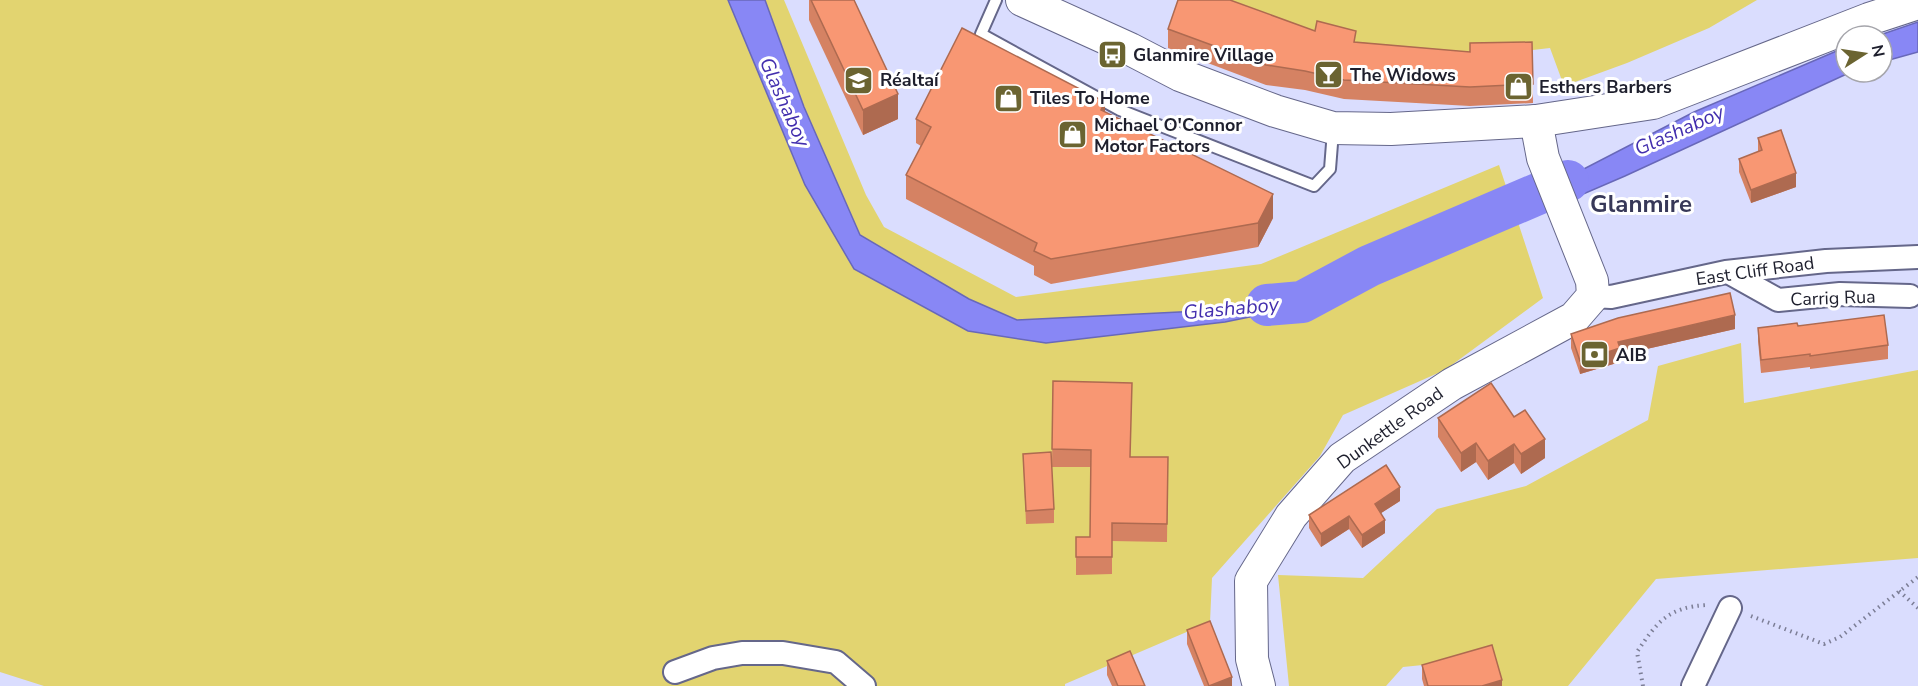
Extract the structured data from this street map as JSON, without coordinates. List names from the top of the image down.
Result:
{
  "streets": {
    "main road": ["Dunkettle Road"],
    "street": ["East Cliff Road", "Carrig Rua"]
  },
  "crossings": [
    ["East Cliff Road", "Carrig Rua"],
    ["East Cliff Road", "Dunkettle Road"]
  ],
  "districts": ["Glanmire"],
  "water": ["Glashaboy"],
  "places": {
    "bus stop": ["Glanmire Village"],
    "bar": ["The Widows"],
    "school or university": ["Réaltaí"],
    "shop": ["Esthers Barbers", "Tiles To Home", "Michael O'Connor Motor Factors"],
    "bank": ["AIB"]
  },
  "north": "right"
}
